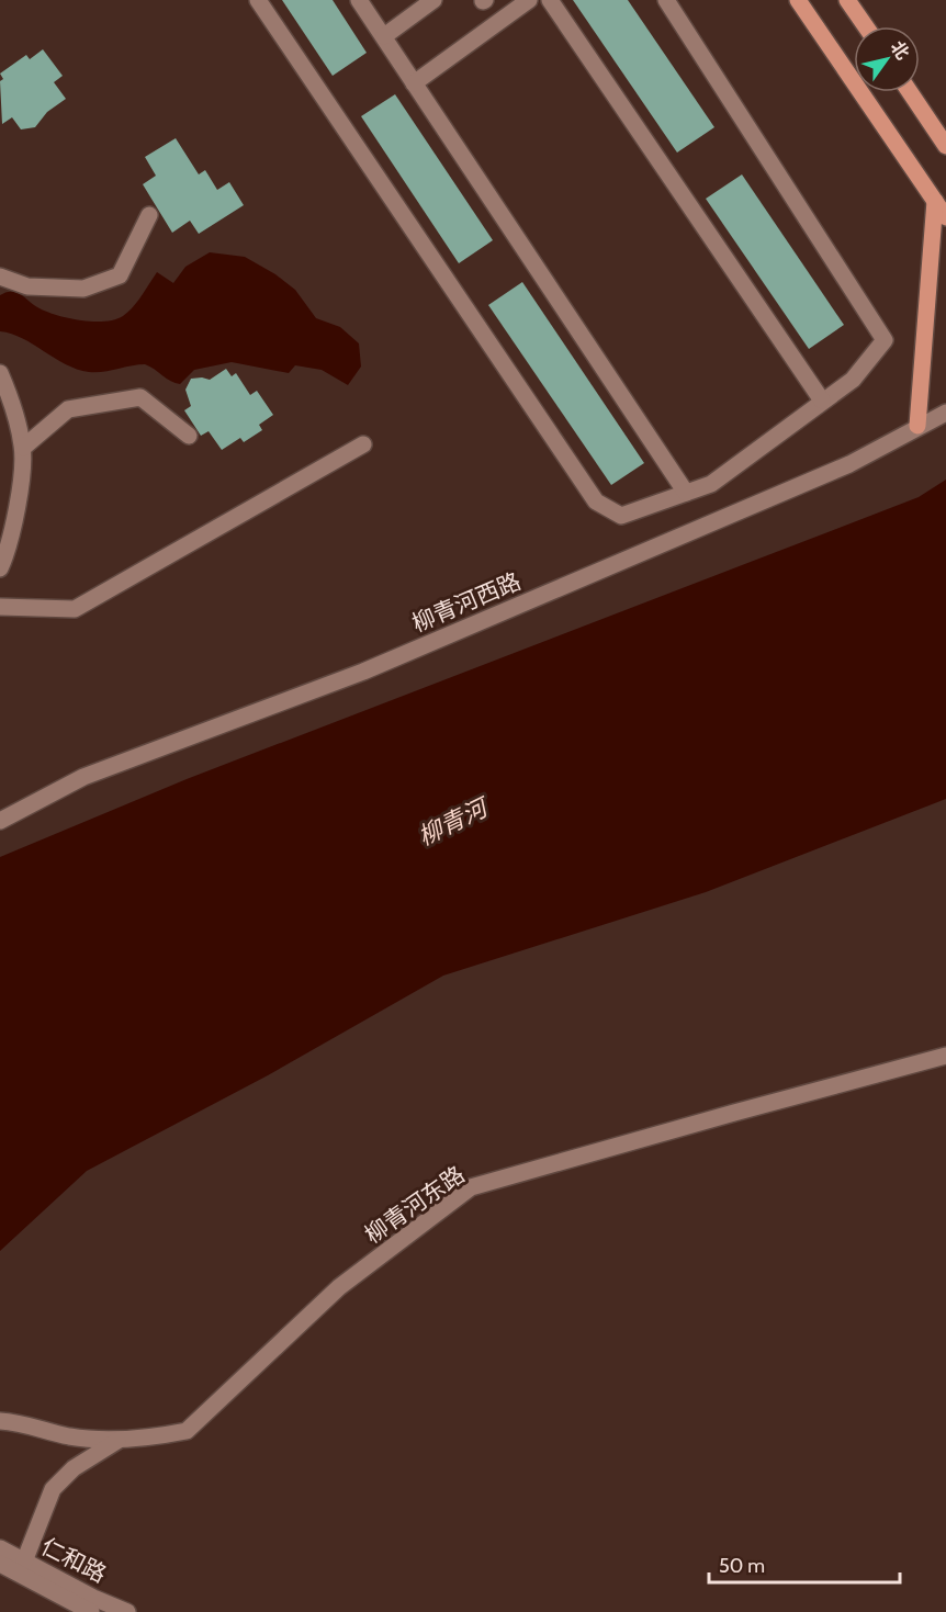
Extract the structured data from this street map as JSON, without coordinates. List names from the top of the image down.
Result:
{
  "streets": {
    "street": ["柳青河西路", "柳青河东路", "仁和路"]
  },
  "water": ["柳青河"],
  "scale_bar": "50 m",
  "north": "top right"
}
